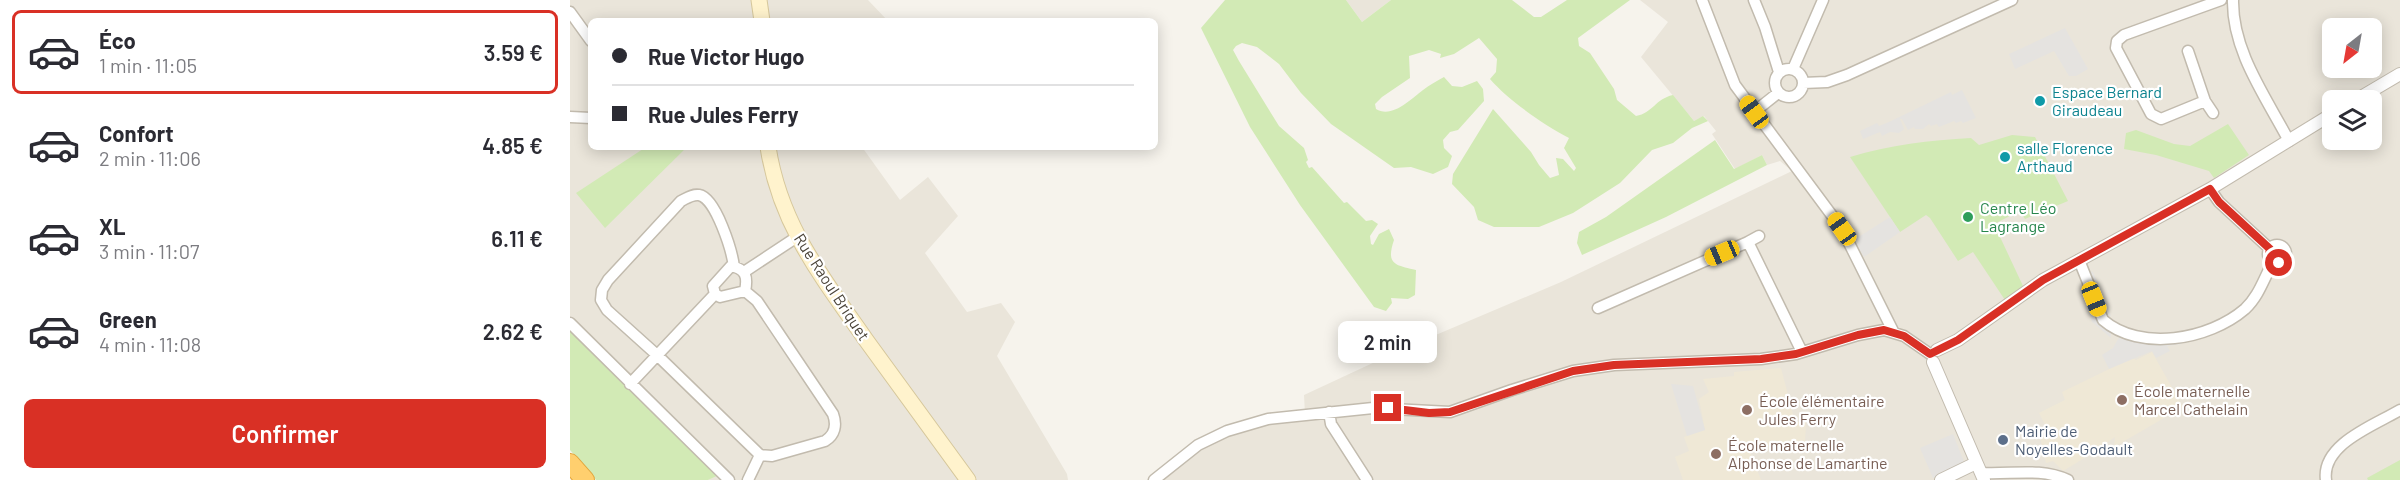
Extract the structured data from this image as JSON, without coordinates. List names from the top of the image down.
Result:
{
  "streets": {
    "main road": ["Rue Raoul Briquet"]
  },
  "places": [
    "Espace Bernard Giraudeau",
    "salle Florence Arthaud",
    "Centre Léo Lagrange",
    "École maternelle Marcel Cathelain",
    "École élémentaire Jules Ferry",
    "Mairie de Noyelles-Godault",
    "École maternelle Alphonse de Lamartine"
  ],
  "north": "bottom left",
  "page": {
    "list": [
      {
        "name": "Éco",
        "note": "1 min · 11:05",
        "value": "3.59 €"
      },
      {
        "name": "Confort",
        "note": "2 min · 11:06",
        "value": "4.85 €"
      },
      {
        "name": "XL",
        "note": "3 min · 11:07",
        "value": "6.11 €"
      },
      {
        "name": "Green",
        "note": "4 min · 11:08",
        "value": "2.62 €"
      }
    ],
    "banner": ["Rue Victor Hugo", "Rue Jules Ferry"],
    "bubble": "2 min",
    "buttons": "Confirmer"
  }
}
